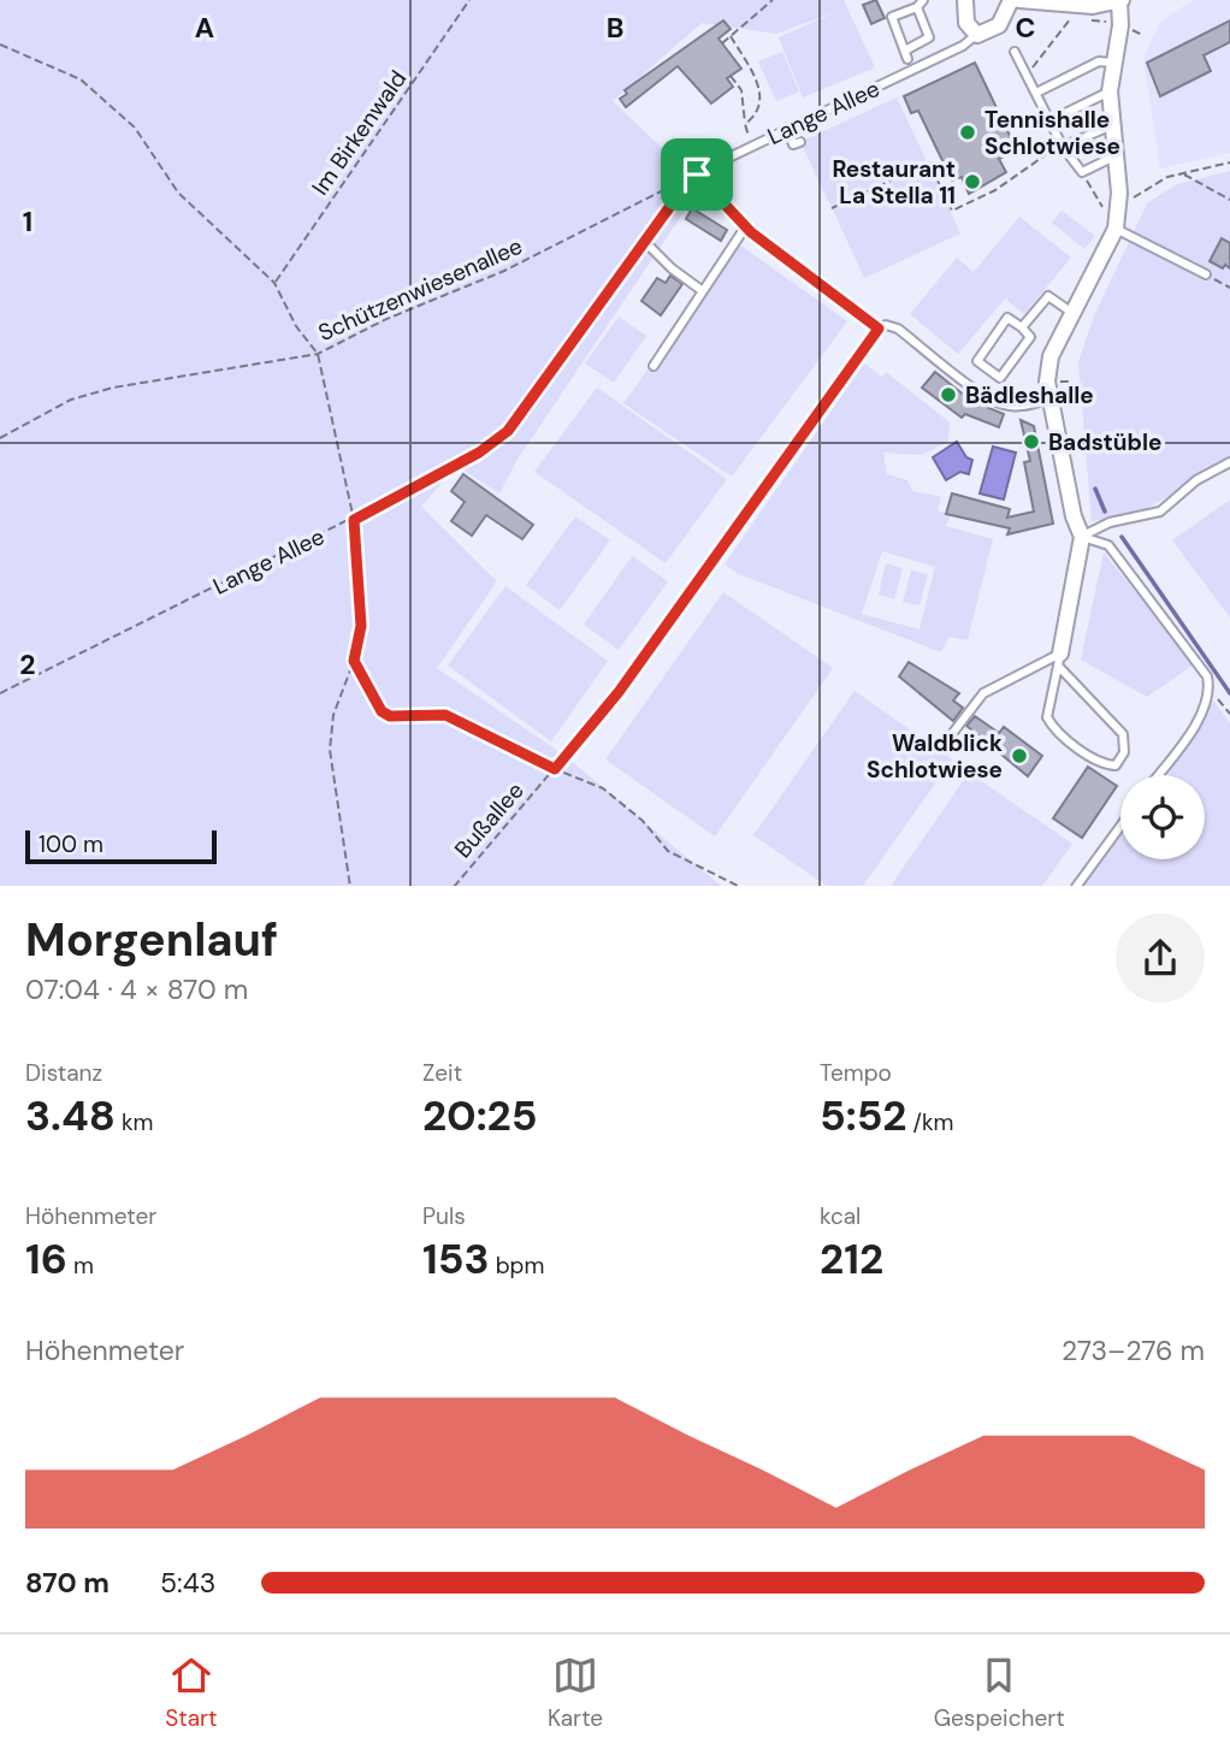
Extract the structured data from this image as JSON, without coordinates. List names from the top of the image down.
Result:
{
  "streets": {
    "lane": ["Lange Allee"],
    "path": ["Im Birkenwald", "Schützenwiesenallee", "Bußallee"]
  },
  "places": [
    "Tennishalle Schlotwiese",
    "Restaurant La Stella 11",
    "Bädleshalle",
    "Badstüble",
    "Waldblick Schlotwiese"
  ],
  "scale_bar": "100 m",
  "page": {
    "scale": "100 m",
    "heading": ["Morgenlauf", "07:04 · 4 × 870 m"],
    "stats": [
      ["Distanz", "3.48 km"],
      ["Zeit", "20:25"],
      ["Tempo", "5:52 /km"],
      ["Höhenmeter", "16 m"],
      ["Puls", "153 bpm"],
      ["kcal", "212"]
    ],
    "chart": ["Höhenmeter", "273–276 m"],
    "list": [
      {
        "name": "870 m",
        "note": "5:43"
      }
    ],
    "tabs": ["Start", "Karte", "Gespeichert"]
  },
  "grid": {
    "columns": ["A", "B", "C"],
    "rows": ["1", "2"]
  }
}
